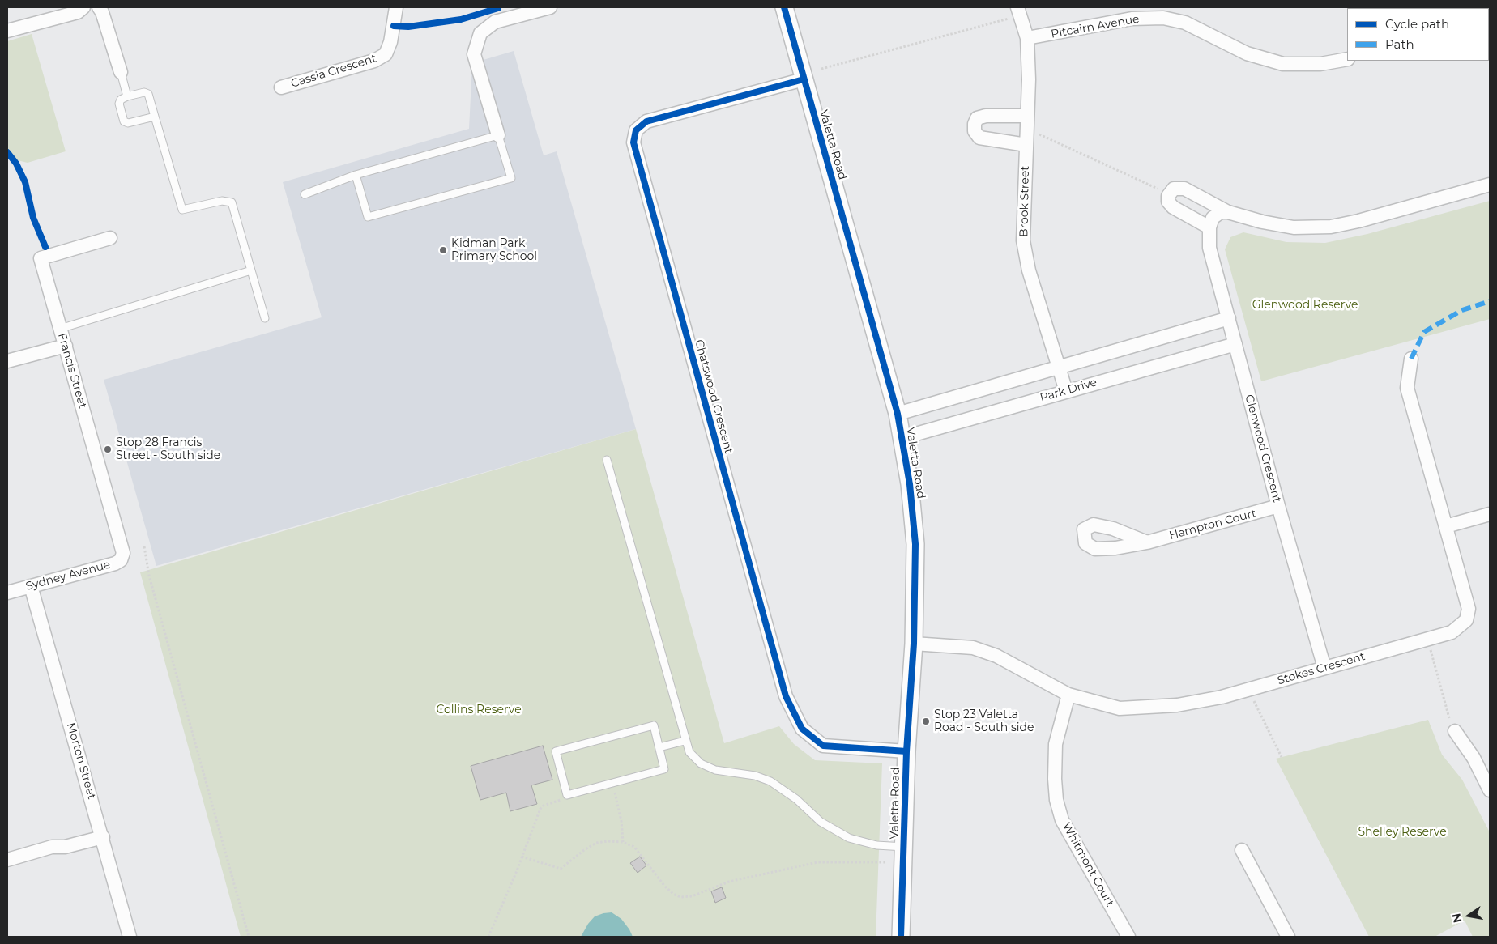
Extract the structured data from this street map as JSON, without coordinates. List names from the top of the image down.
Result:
{
  "streets": {
    "street": [
      "Pitcairn Avenue",
      "Cassia Crescent",
      "Valetta Road",
      "Brook Street",
      "Francis Street",
      "Park Drive",
      "Chatswood Crescent",
      "Glenwood Crescent",
      "Hampton Court",
      "Sydney Avenue",
      "Stokes Crescent",
      "Morton Street",
      "Whitmont Court"
    ]
  },
  "crossings": [
    ["Pitcairn Avenue", "Brook Street"],
    ["Valetta Road", "Park Drive"],
    ["Valetta Road", "Chatswood Crescent"],
    ["Valetta Road", "Stokes Crescent"],
    ["Brook Street", "Park Drive"],
    ["Francis Street", "Sydney Avenue"],
    ["Park Drive", "Glenwood Crescent"],
    ["Glenwood Crescent", "Hampton Court"],
    ["Glenwood Crescent", "Stokes Crescent"],
    ["Sydney Avenue", "Morton Street"],
    ["Stokes Crescent", "Whitmont Court"]
  ],
  "parks": ["Glenwood Reserve", "Collins Reserve", "Shelley Reserve"],
  "places": ["Kidman Park Primary School", "Stop 28 Francis Street - South side", "Stop 23 Valetta Road - South side"],
  "legend": ["Cycle path", "Path"],
  "north": "left"
}
